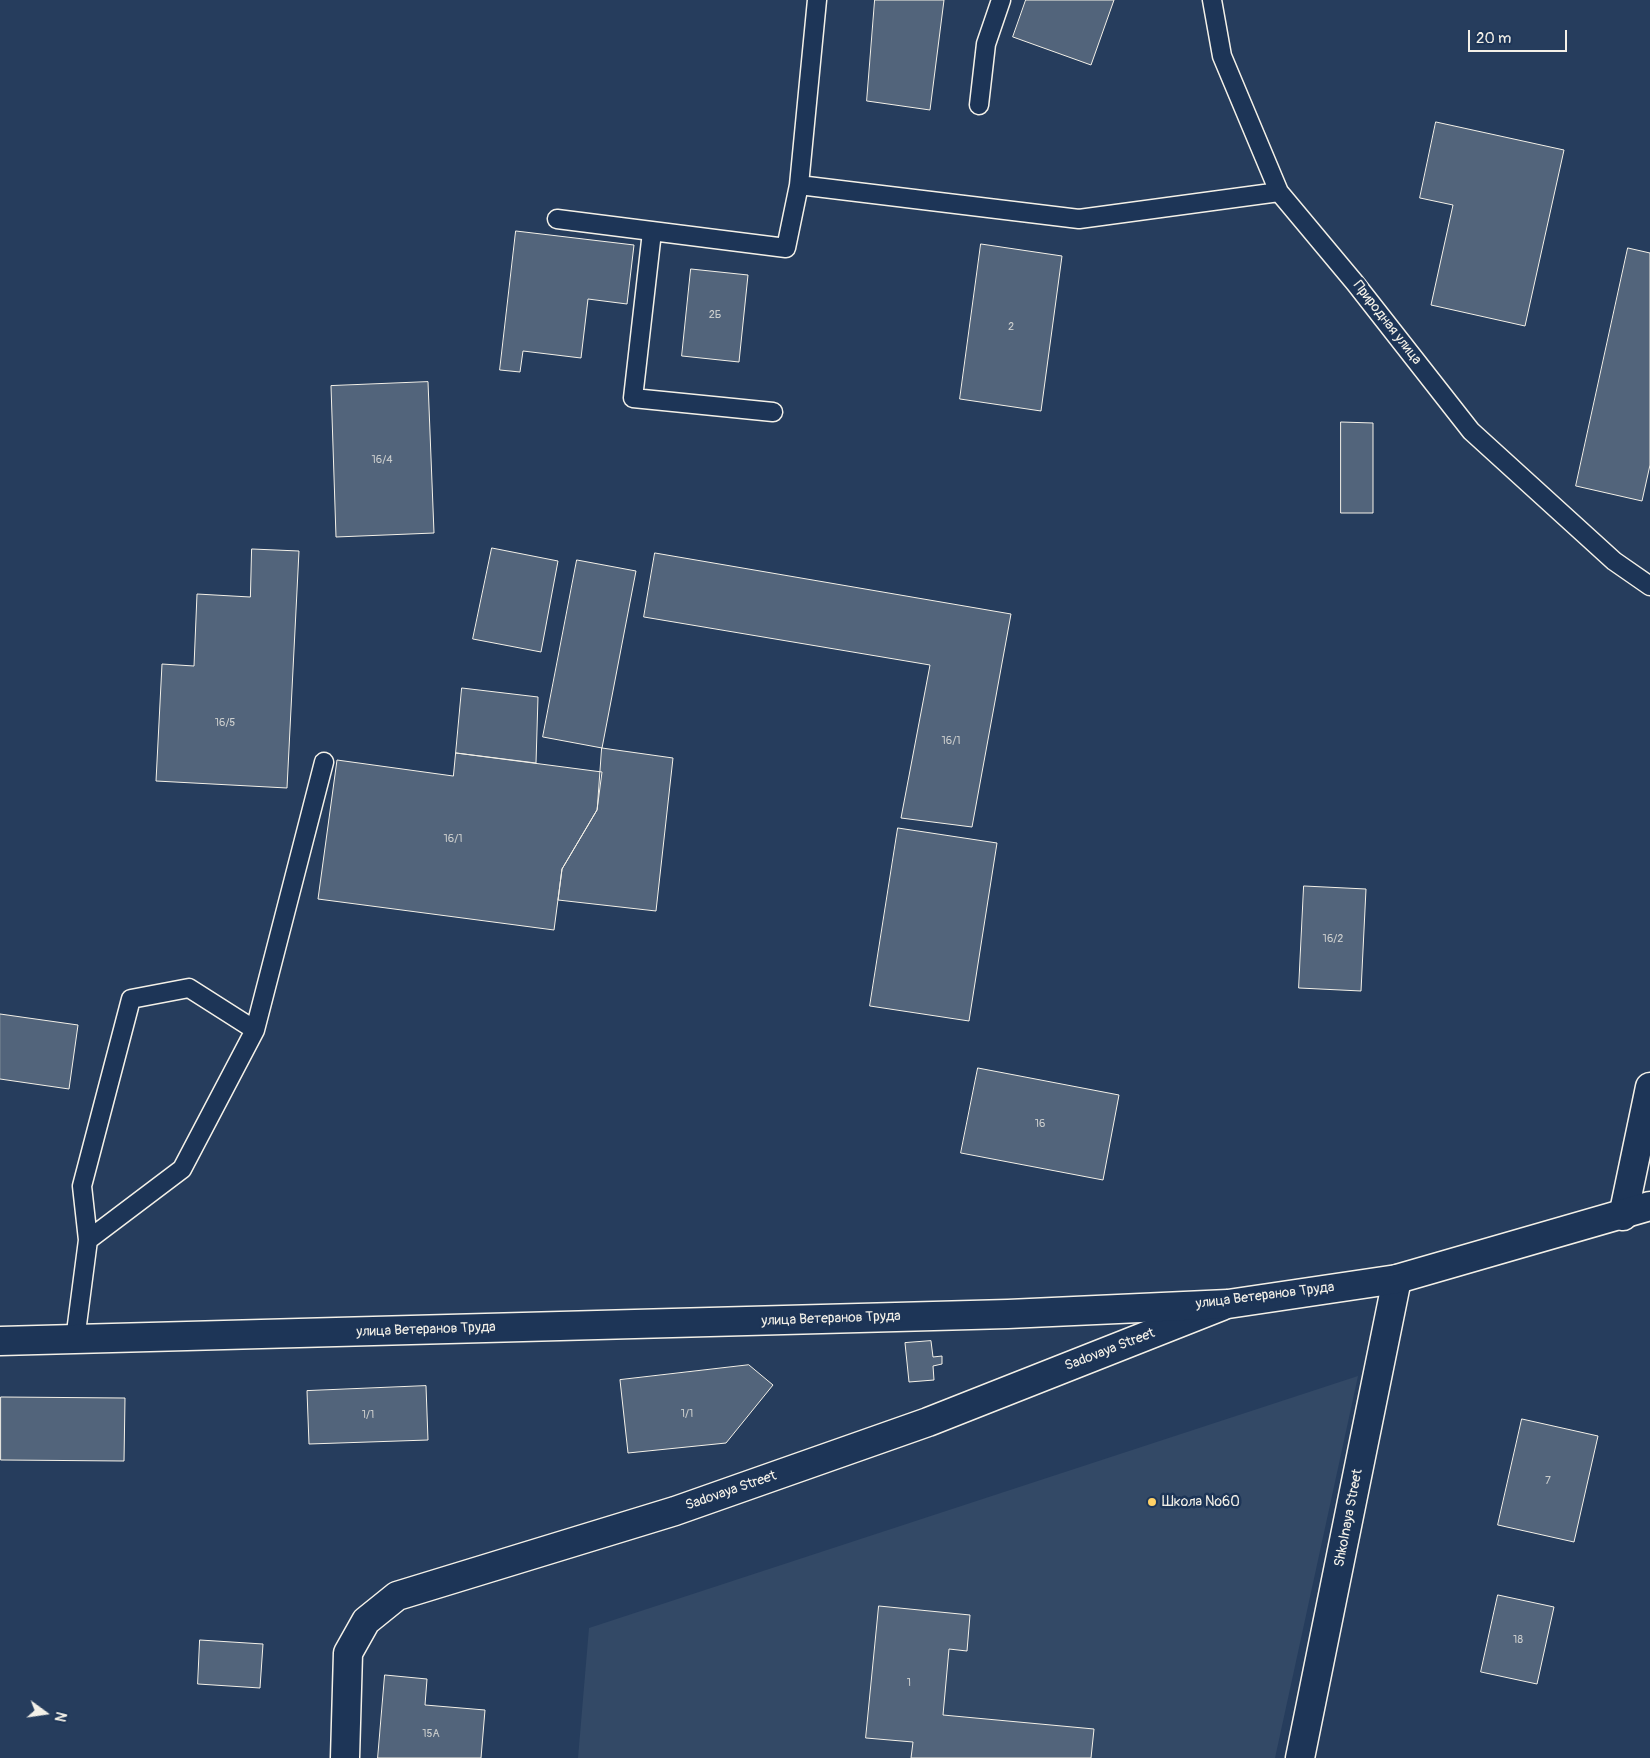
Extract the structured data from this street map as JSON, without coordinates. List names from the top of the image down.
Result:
{
  "streets": {
    "street": ["улица Ветеранов Труда", "Sadovaya Street", "Shkolnaya Street"],
    "lane": ["Природная улица"]
  },
  "crossings": [
    ["улица Ветеранов Труда", "Sadovaya Street"],
    ["улица Ветеранов Труда", "Shkolnaya Street"]
  ],
  "places": ["Школа №60"],
  "house_numbers": [
    "2Б",
    "2",
    "16/4",
    "16/5",
    "16/1",
    "16/1",
    "16/2",
    "16",
    "1/1",
    "1/1",
    "7",
    "18",
    "1",
    "15А"
  ],
  "scale_bar": "20 m",
  "north": "right"
}
